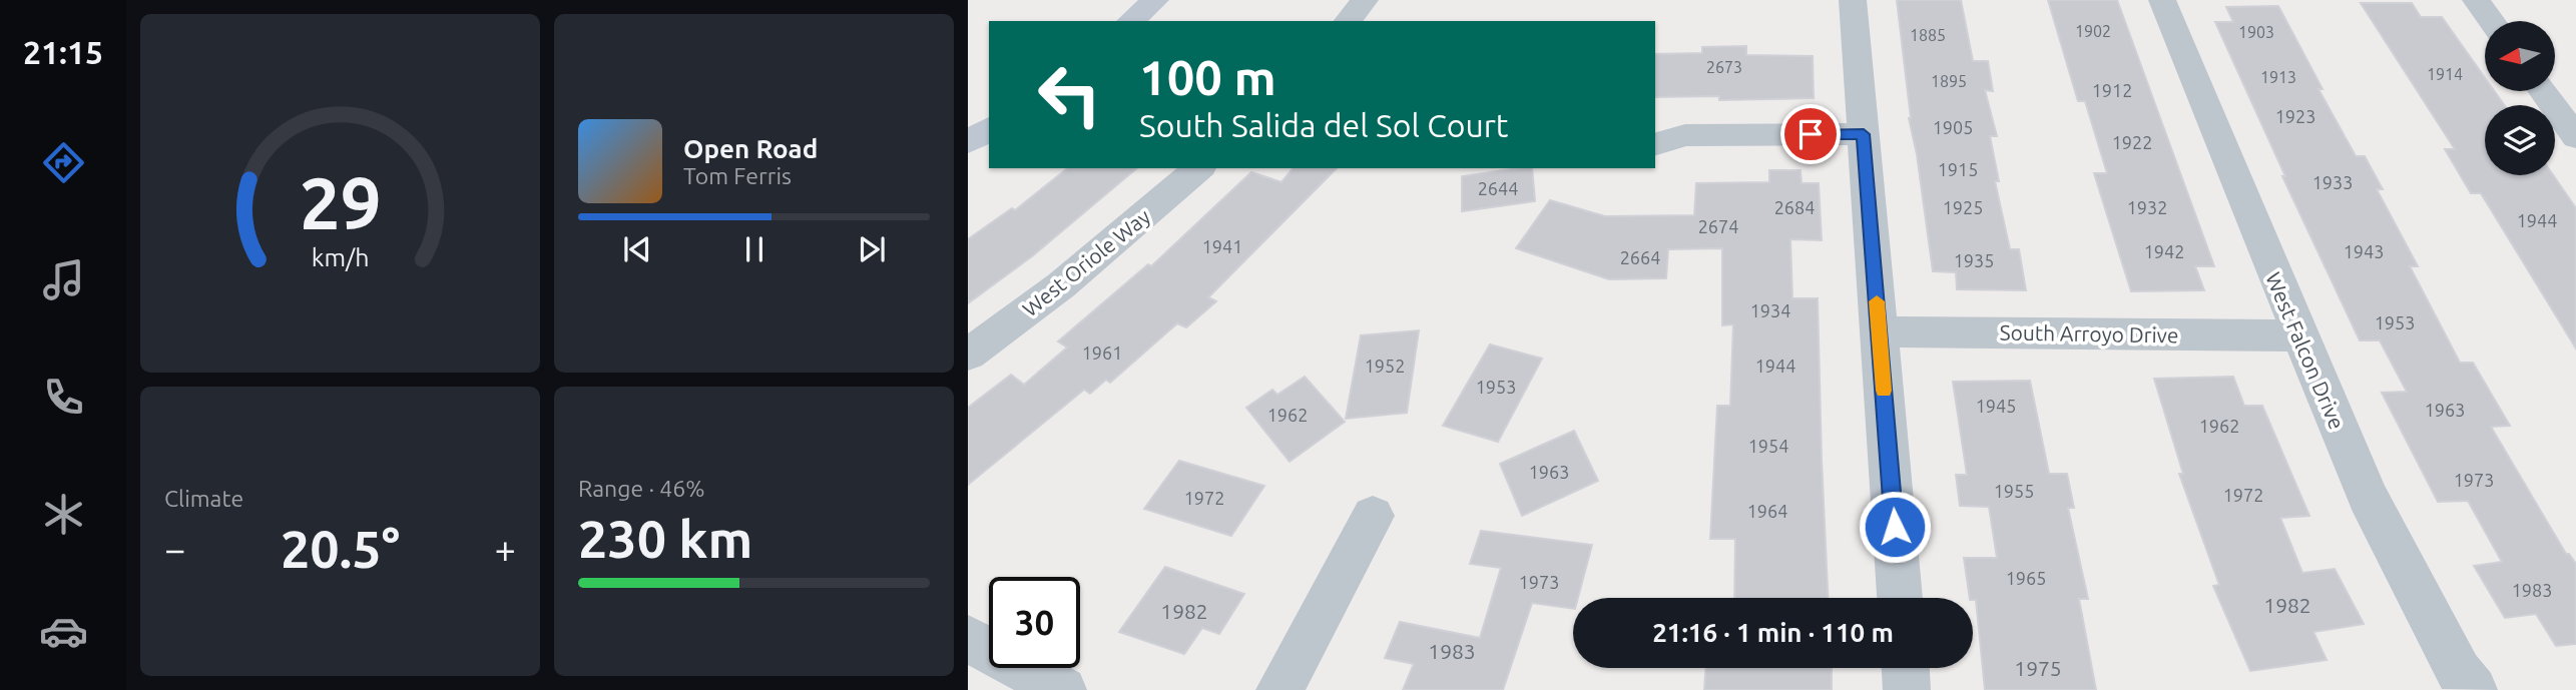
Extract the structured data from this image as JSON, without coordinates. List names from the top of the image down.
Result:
{
  "streets": {
    "street": ["West Oriole Way", "South Arroyo Drive", "West Falcon Drive"]
  },
  "crossings": [
    ["South Arroyo Drive", "West Falcon Drive"]
  ],
  "house_numbers": [
    "1902",
    "1903",
    "1885",
    "2673",
    "1914",
    "1913",
    "1895",
    "1912",
    "1923",
    "1905",
    "1922",
    "1915",
    "1933",
    "2644",
    "2684",
    "1925",
    "1932",
    "1944",
    "2674",
    "1941",
    "1942",
    "1943",
    "2664",
    "1935",
    "1934",
    "1953",
    "1961",
    "1952",
    "1944",
    "1953",
    "1945",
    "1963",
    "1962",
    "1962",
    "1954",
    "1963",
    "1973",
    "1955",
    "1972",
    "1972",
    "1964",
    "1965",
    "1973",
    "1983",
    "1982",
    "1982",
    "1983",
    "1975"
  ],
  "north": "left",
  "page": {
    "tabs": "21:15",
    "turn": ["100 m", "South Salida del Sol Court"],
    "song": ["Open Road", "Tom Ferris"],
    "tile": [
      "Climate",
      ["Range · 46%", "230 km"]
    ],
    "heat": ["−", "20.5°", "+"],
    "limit": "30",
    "trip": "21:16 · 1 min · 110 m",
    "gauge": ["29", "km/h"]
  }
}
